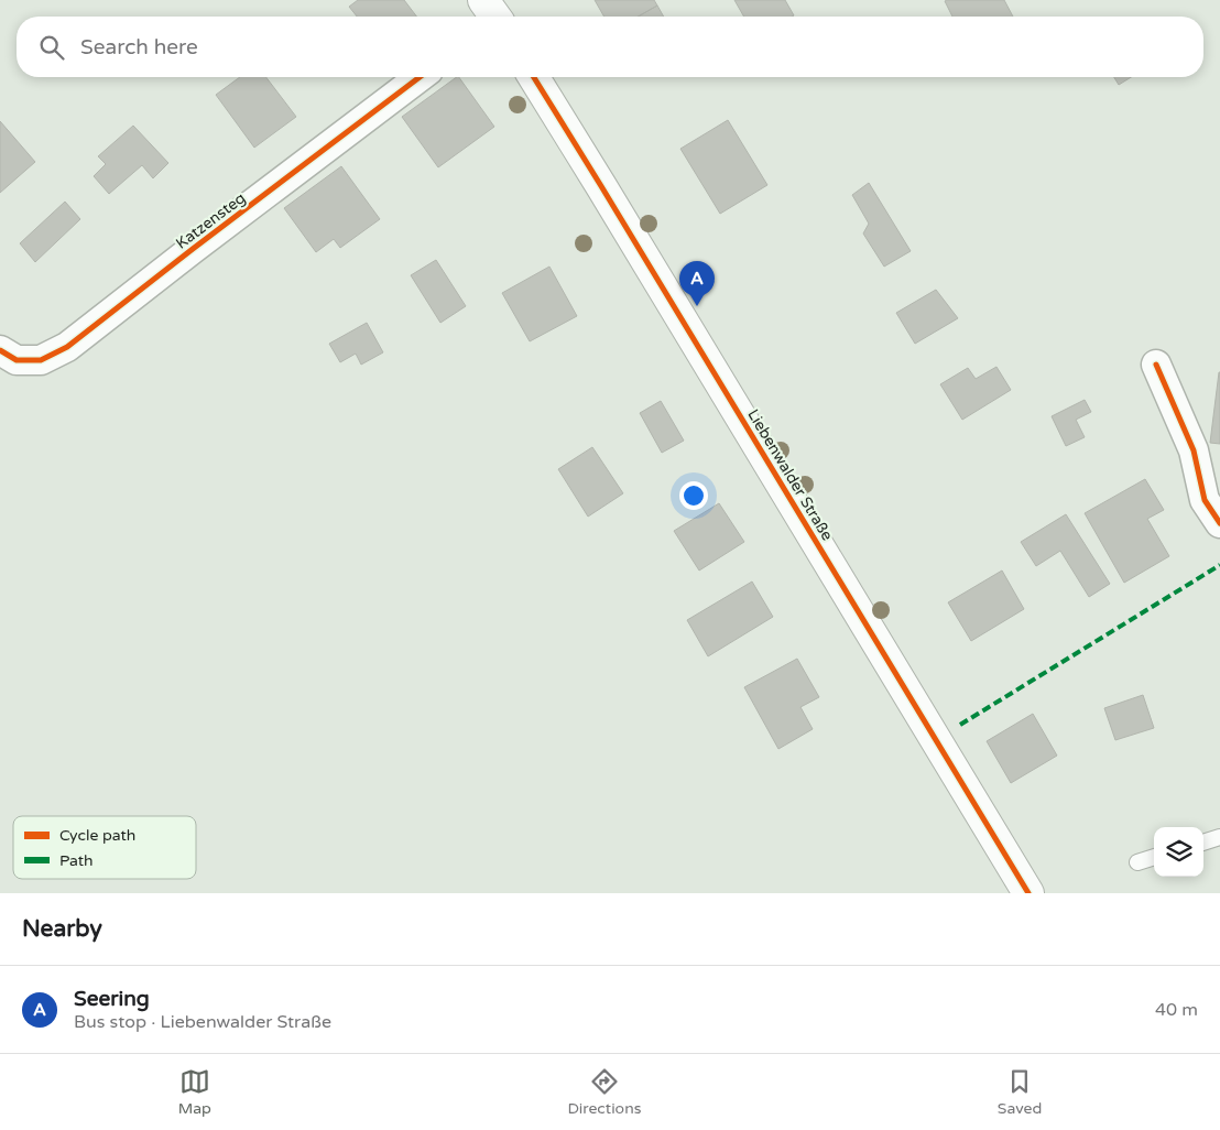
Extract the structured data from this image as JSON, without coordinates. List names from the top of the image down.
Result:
{
  "streets": {
    "main road": ["Liebenwalder Straße"],
    "street": ["Katzensteg"]
  },
  "legend": ["Cycle path", "Path"],
  "page": {
    "search": "Search here",
    "pins": "A",
    "heading": "Nearby",
    "list": [
      {
        "mark": "A",
        "name": "Seering",
        "note": "Bus stop · Liebenwalder Straße",
        "value": "40 m"
      }
    ],
    "nav": ["Map", "Directions", "Saved"]
  }
}
